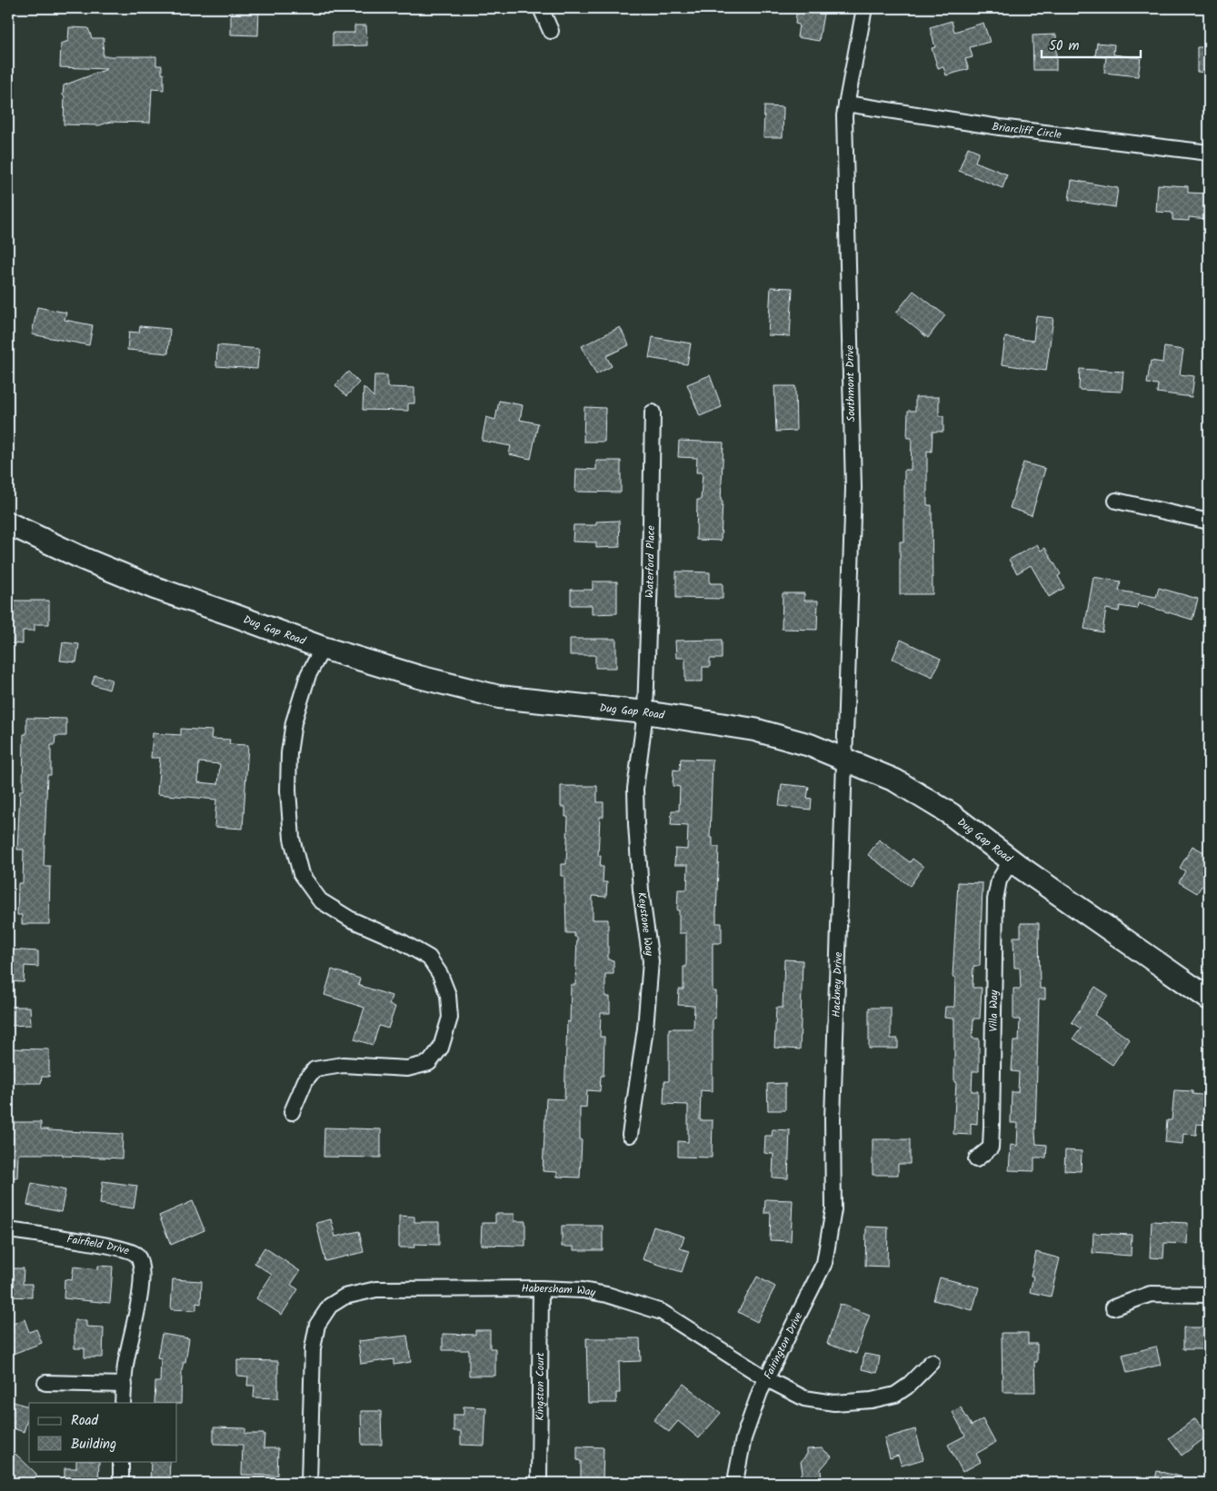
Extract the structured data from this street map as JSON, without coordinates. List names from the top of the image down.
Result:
{
  "streets": {
    "street": [
      "Briarcliff Circle",
      "Southmont Drive",
      "Waterford Place",
      "Dug Gap Road",
      "Keystone Way",
      "Hackney Drive",
      "Villa Way",
      "Fairfield Drive",
      "Habersham Way",
      "Fairington Drive",
      "Kingston Court"
    ]
  },
  "crossings": [
    ["Briarcliff Circle", "Southmont Drive"],
    ["Southmont Drive", "Dug Gap Road"],
    ["Southmont Drive", "Hackney Drive"],
    ["Waterford Place", "Dug Gap Road"],
    ["Waterford Place", "Keystone Way"],
    ["Dug Gap Road", "Keystone Way"],
    ["Dug Gap Road", "Hackney Drive"],
    ["Dug Gap Road", "Villa Way"],
    ["Hackney Drive", "Fairington Drive"],
    ["Habersham Way", "Fairington Drive"],
    ["Habersham Way", "Kingston Court"]
  ],
  "legend": ["Road", "Building"],
  "scale_bar": "50 m"
}
